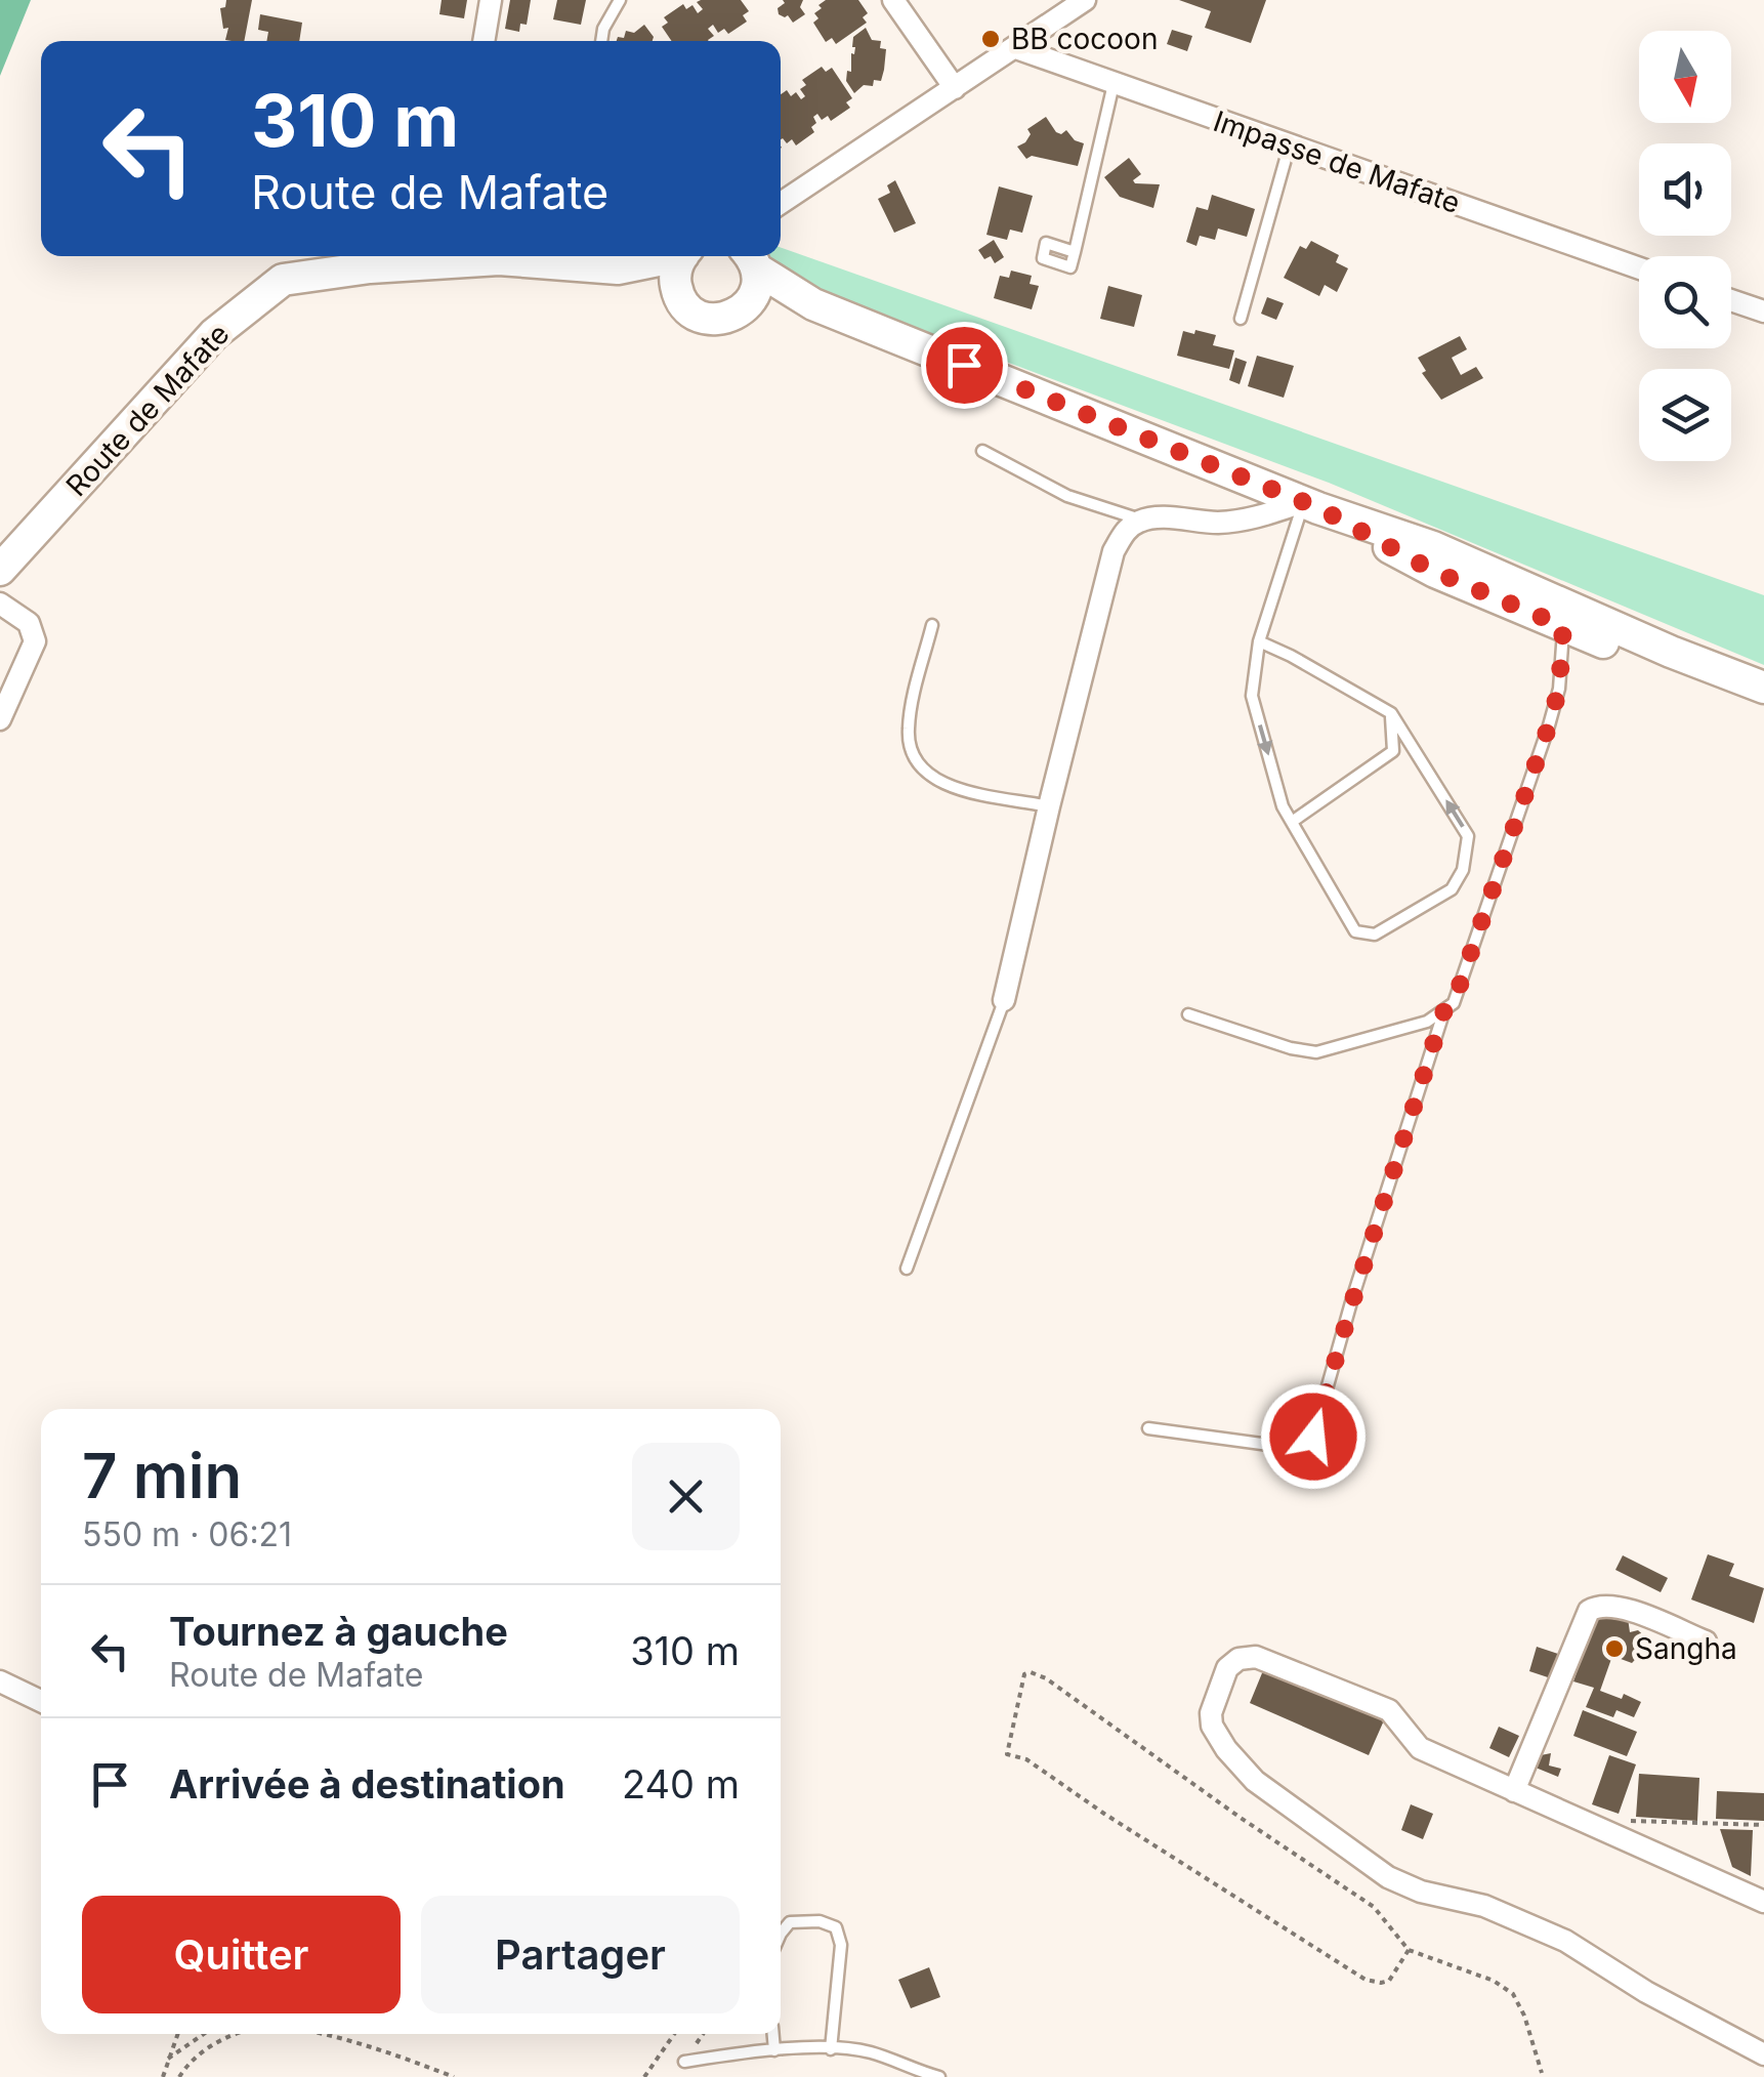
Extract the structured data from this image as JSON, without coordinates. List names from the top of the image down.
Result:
{
  "streets": {
    "main road": ["Route de Mafate"],
    "street": ["Impasse de Mafate"]
  },
  "places": ["BB cocoon", "Sangha"],
  "north": "bottom",
  "page": {
    "turn": ["310 m", "Route de Mafate"],
    "heading": ["7 min", "550 m · 06:21"],
    "list": [
      {
        "name": "Tournez à gauche",
        "note": "Route de Mafate",
        "value": "310 m"
      },
      {
        "name": "Arrivée à destination",
        "value": "240 m"
      }
    ],
    "buttons": ["Quitter", "Partager"]
  }
}
